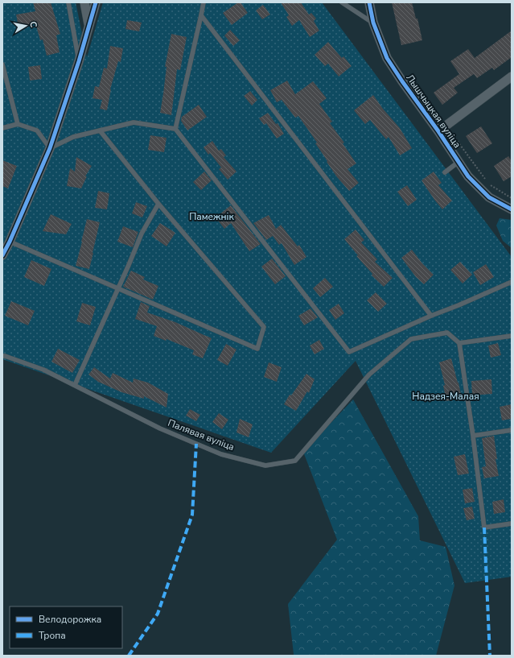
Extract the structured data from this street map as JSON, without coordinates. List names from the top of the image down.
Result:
{
  "streets": {
    "street": ["Лышчыцкая вуліца"],
    "lane": ["Палявая вуліца"]
  },
  "parks": ["Памежнік", "Надзея-Малая"],
  "legend": ["Велодорожка", "Тропа"],
  "north": "right"
}
